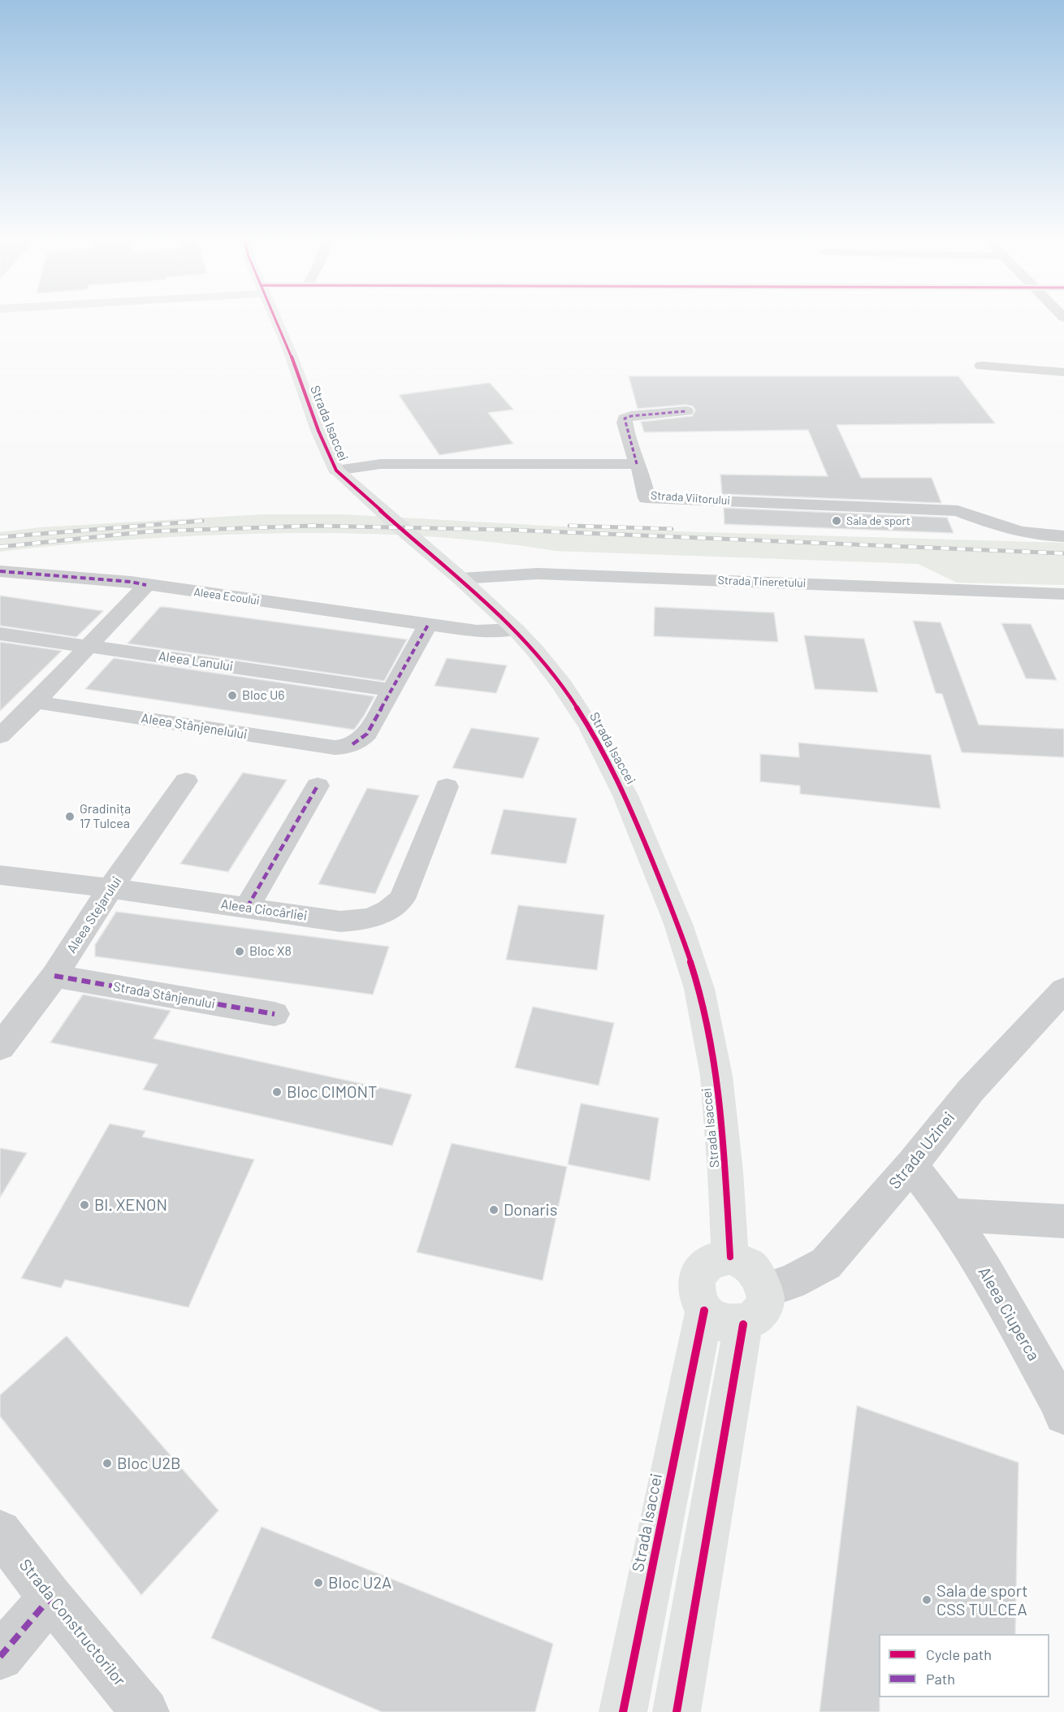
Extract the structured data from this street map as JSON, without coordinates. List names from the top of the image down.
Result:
{
  "streets": {
    "main road": ["Strada Isaccei"],
    "street": [
      "Strada Viitorului",
      "Strada Tineretului",
      "Aleea Ecoului",
      "Aleea Lanului",
      "Aleea Stânjenelului",
      "Aleea Ciocârliei",
      "Aleea Stejarului",
      "Strada Stânjenului",
      "Strada Uzinei",
      "Aleea Ciuperca",
      "Strada Constructorilor"
    ]
  },
  "crossings": [
    ["Strada Isaccei", "Strada Tineretului"],
    ["Strada Isaccei", "Aleea Ecoului"],
    ["Strada Isaccei", "Strada Uzinei"],
    ["Aleea Lanului", "Aleea Stânjenelului"],
    ["Aleea Ciocârliei", "Aleea Stejarului"],
    ["Aleea Stejarului", "Strada Stânjenului"],
    ["Strada Uzinei", "Aleea Ciuperca"]
  ],
  "places": [
    "Sala de sport",
    "Bloc U6",
    "Gradinița 17 Tulcea",
    "Bloc X8",
    "Bloc CIMONT",
    "Bl. XENON",
    "Donaris",
    "Bloc U2B",
    "Bloc U2A",
    "Sala de sport CSS TULCEA"
  ],
  "legend": ["Cycle path", "Path"]
}
